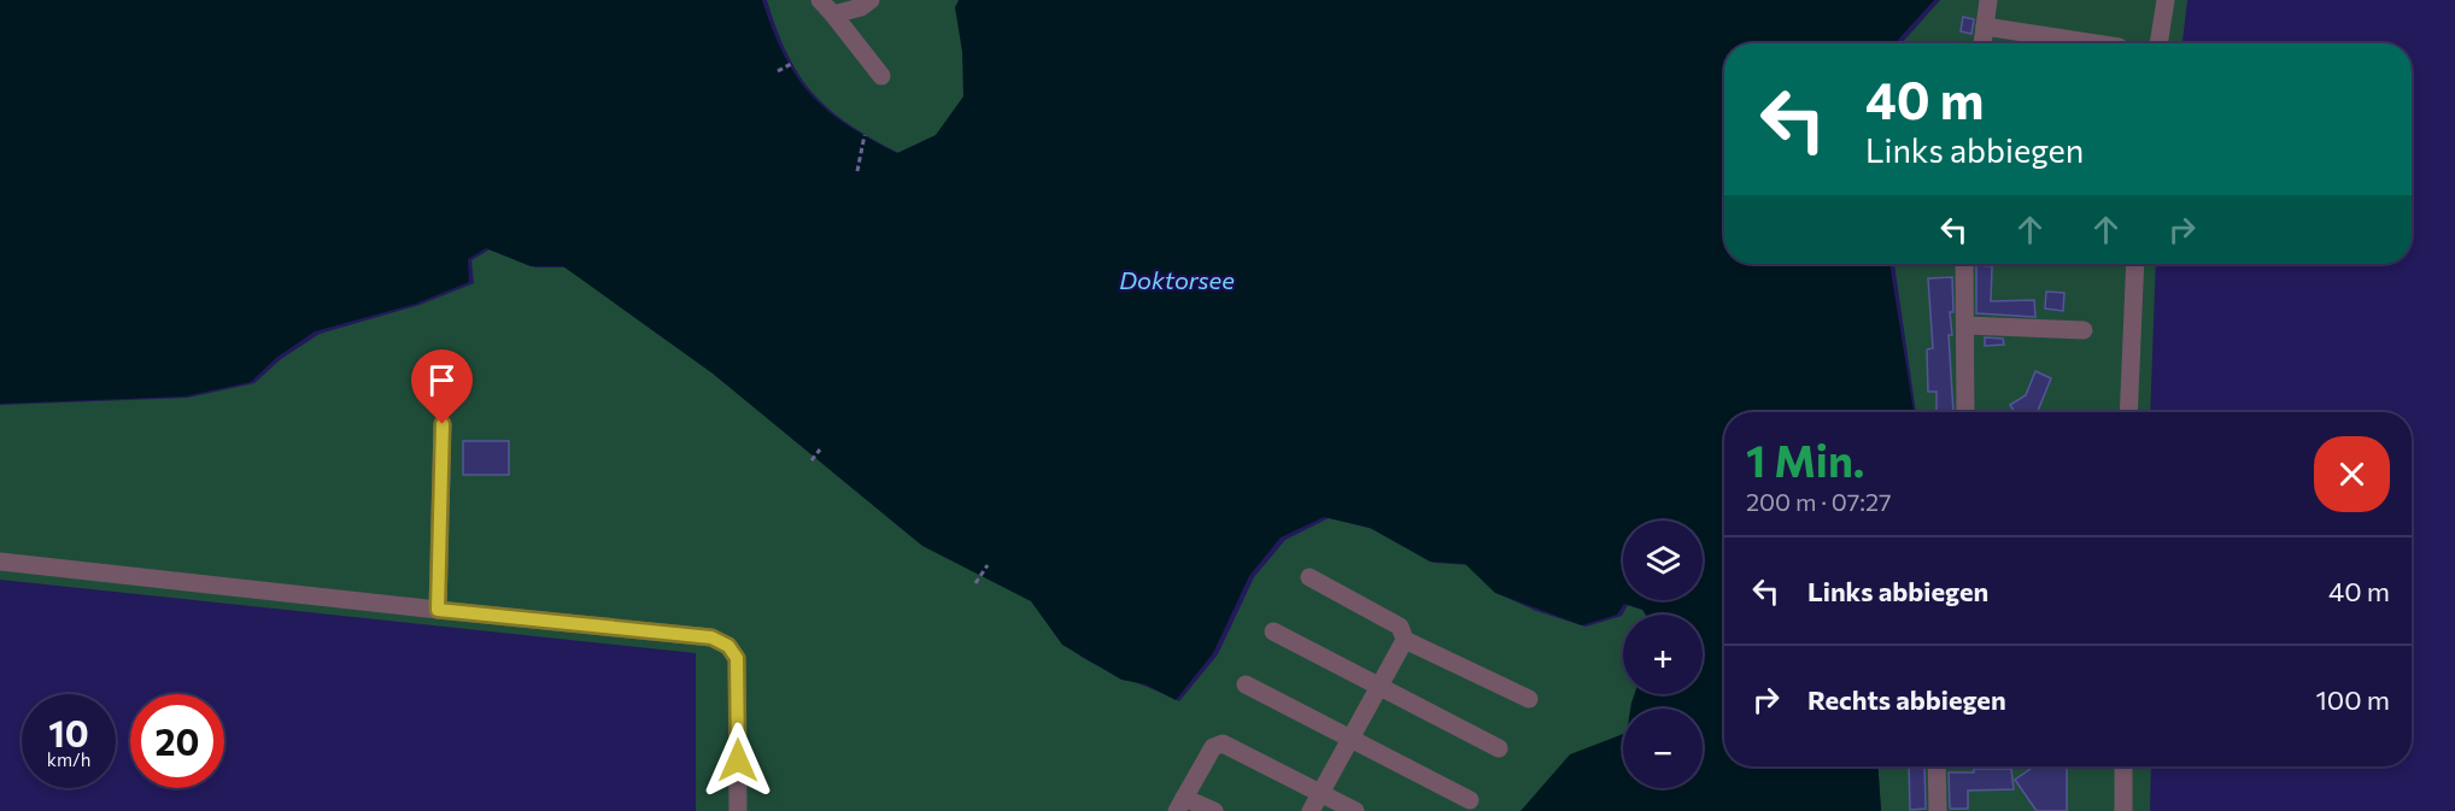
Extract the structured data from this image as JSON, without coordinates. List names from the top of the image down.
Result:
{
  "water": ["Doktorsee"],
  "page": {
    "turn": ["40 m", "Links abbiegen"],
    "heading": ["1 Min.", "200 m · 07:27"],
    "map_buttons": ["+", "−"],
    "list": [
      {
        "name": "Links abbiegen",
        "value": "40 m"
      },
      {
        "name": "Rechts abbiegen",
        "value": "100 m"
      }
    ],
    "speed": "10 km/h",
    "limit": "20"
  }
}
